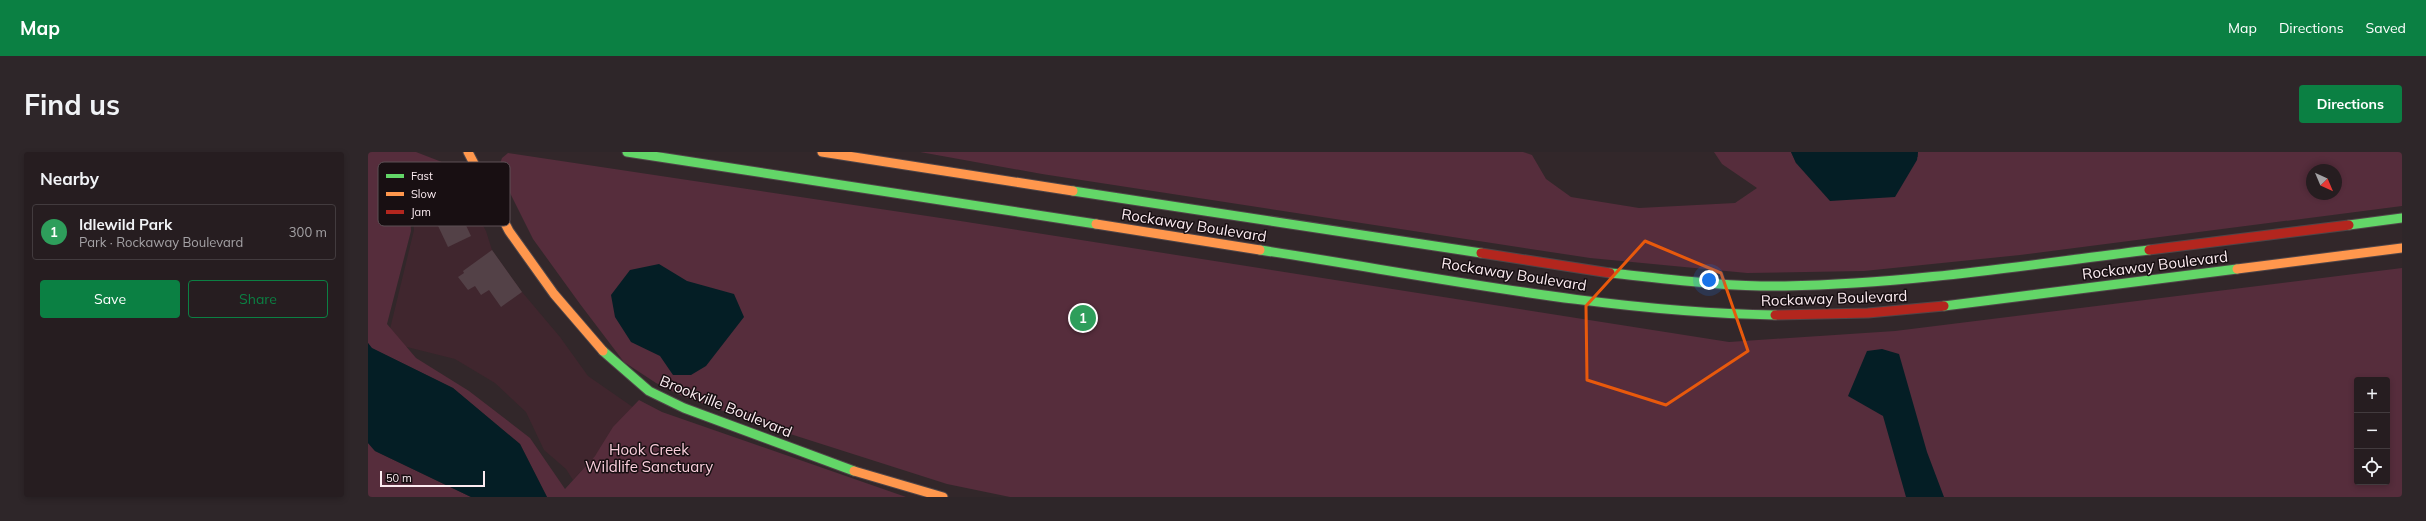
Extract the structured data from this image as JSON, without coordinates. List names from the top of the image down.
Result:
{
  "streets": {
    "main road": ["Rockaway Boulevard", "Brookville Boulevard"]
  },
  "parks": ["Hook Creek Wildlife Sanctuary"],
  "legend": ["Fast", "Slow", "Jam"],
  "scale_bar": "50 m",
  "north": "bottom right",
  "page": {
    "header": "Map",
    "nav": ["Map", "Directions", "Saved"],
    "buttons": [
      "Directions",
      ["Save", "Share"]
    ],
    "title": "Find us",
    "heading": "Nearby",
    "list": [
      {
        "mark": "1",
        "name": "Idlewild Park",
        "note": "Park · Rockaway Boulevard",
        "value": "300 m"
      }
    ],
    "pins": "1",
    "map_buttons": ["+", "−"],
    "scale": "50 m"
  }
}
